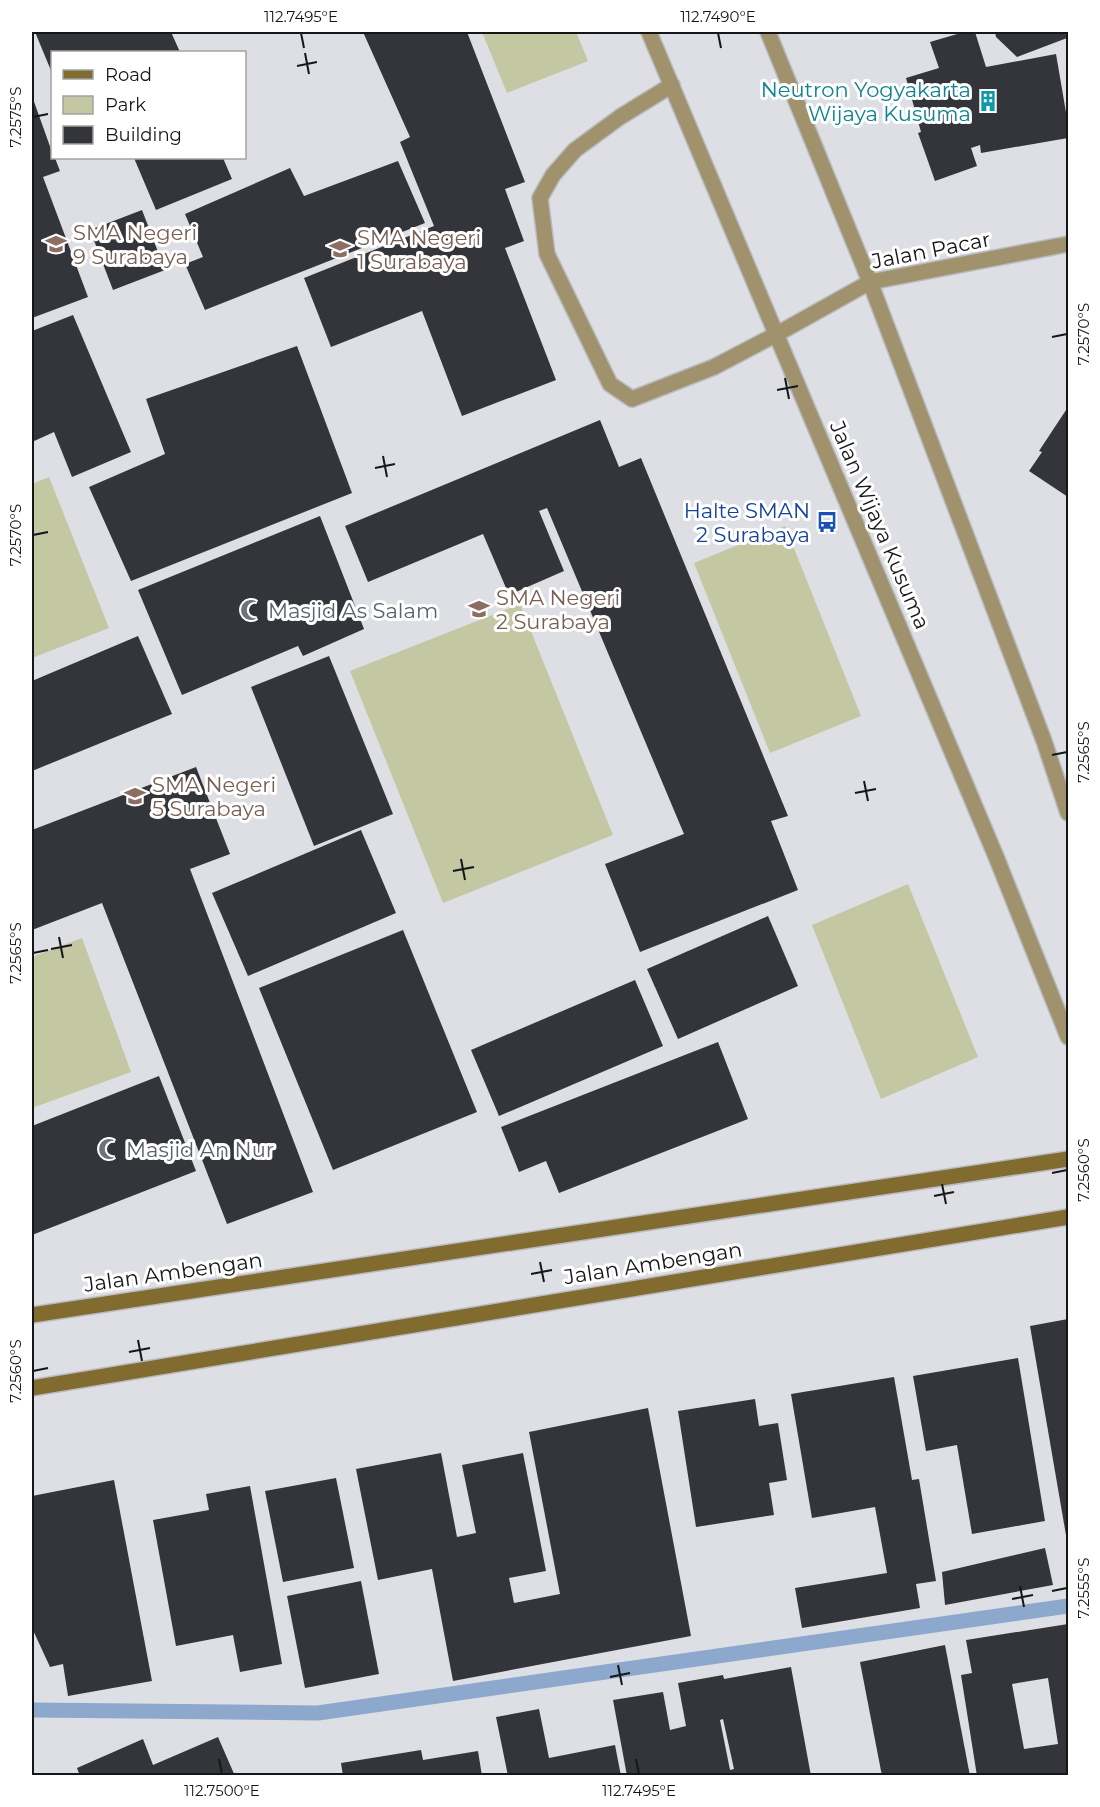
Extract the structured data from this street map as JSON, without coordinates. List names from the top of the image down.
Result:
{
  "streets": {
    "main road": ["Jalan Ambengan"],
    "street": ["Jalan Pacar", "Jalan Wijaya Kusuma"]
  },
  "crossings": [
    ["Jalan Pacar", "Jalan Wijaya Kusuma"]
  ],
  "places": {
    "building": ["Neutron Yogyakarta Wijaya Kusuma"],
    "school or university": [
      "SMA Negeri 9 Surabaya",
      "SMA Negeri 1 Surabaya",
      "SMA Negeri 2 Surabaya",
      "SMA Negeri 5 Surabaya"
    ],
    "bus stop": ["Halte SMAN 2 Surabaya"],
    "mosque": ["Masjid As Salam", "Masjid An Nur"]
  },
  "legend": ["Road", "Park", "Building"],
  "coordinates": [
    "112.7495°E",
    "112.7490°E",
    "7.2575°S",
    "7.2570°S",
    "7.2565°S",
    "7.2560°S",
    "7.2555°S",
    "112.7500°E"
  ]
}
